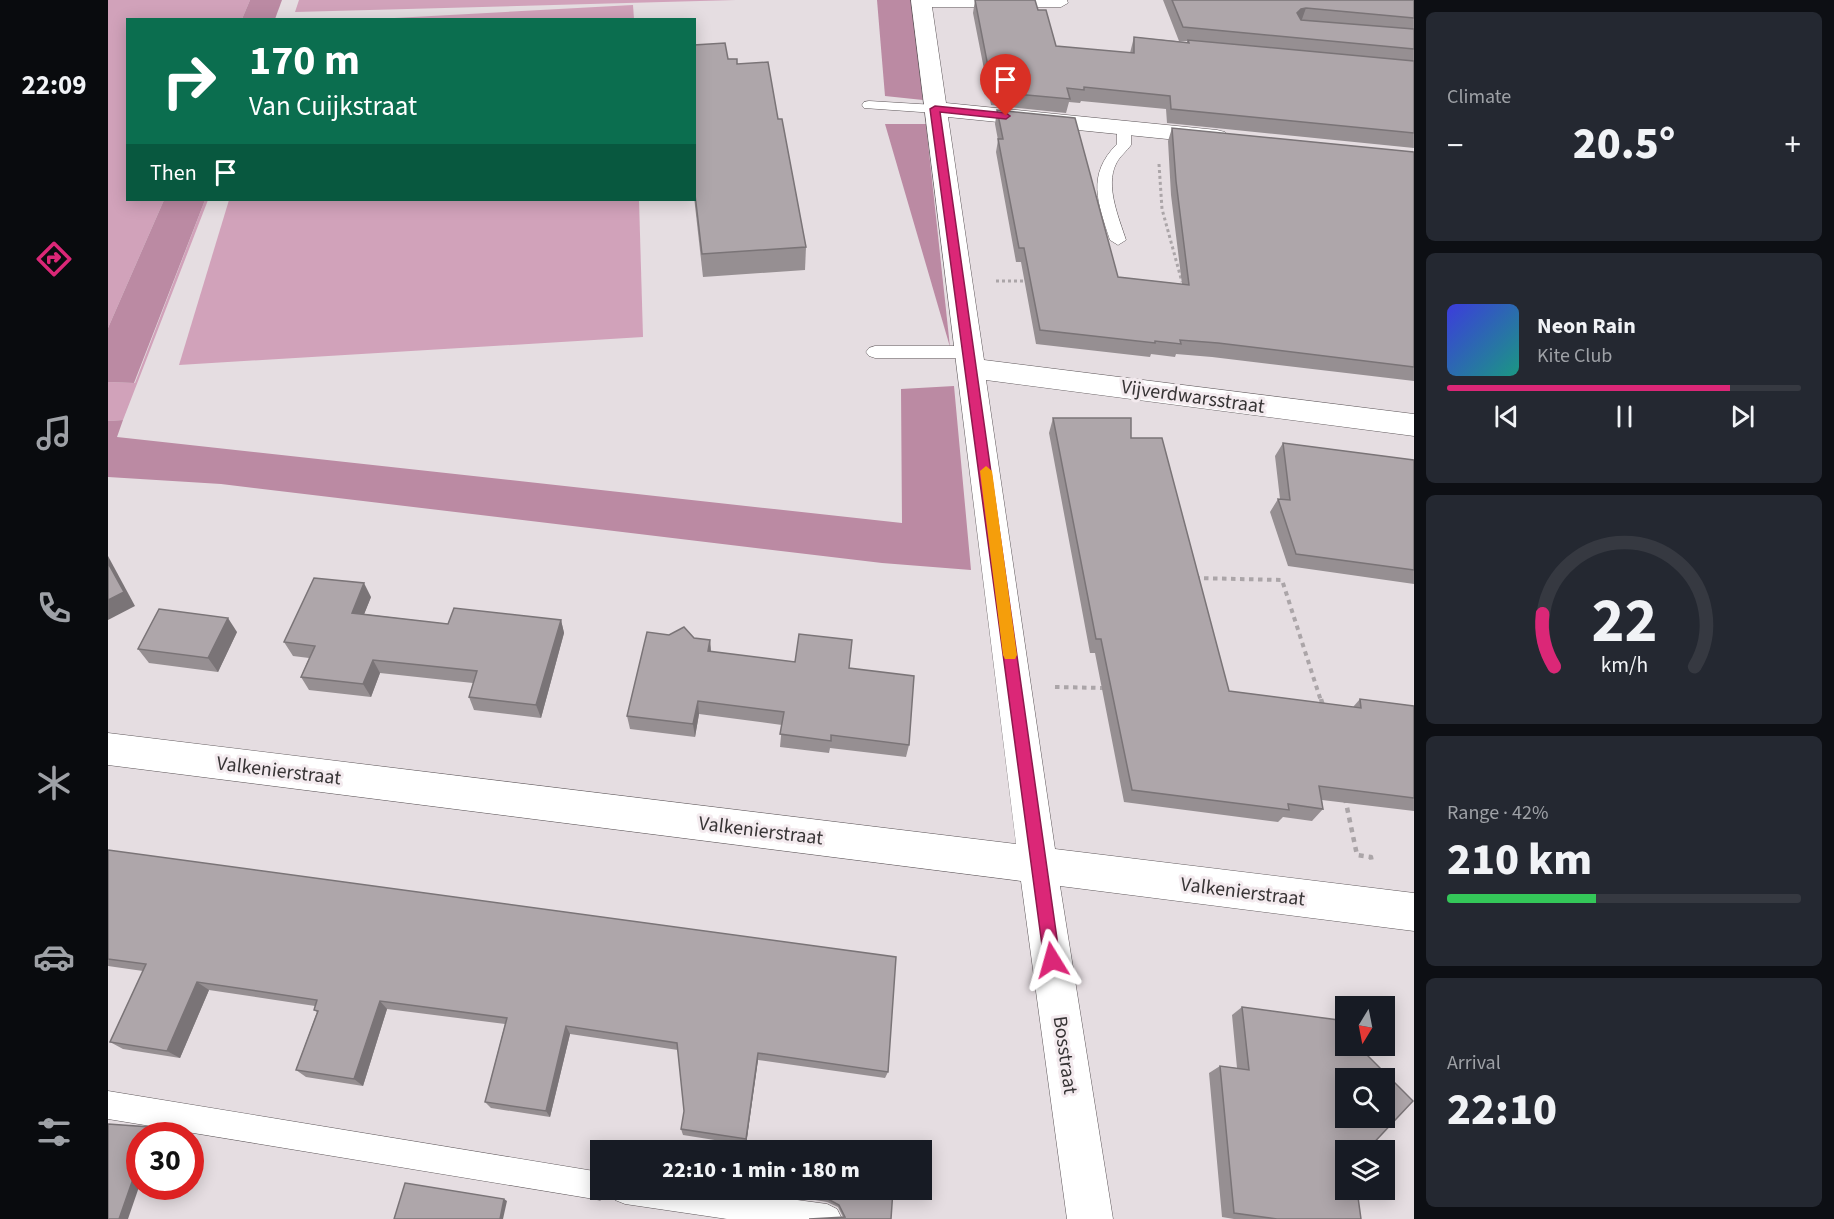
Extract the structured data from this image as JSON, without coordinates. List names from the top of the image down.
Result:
{
  "streets": {
    "street": ["Vijverdwarsstraat", "Valkenierstraat", "Bosstraat"]
  },
  "crossings": [
    ["Vijverdwarsstraat", "Bosstraat"],
    ["Valkenierstraat", "Bosstraat"]
  ],
  "north": "bottom",
  "page": {
    "tabs": "22:09",
    "tile": [
      "Climate",
      ["Range · 42%", "210 km"],
      ["Arrival", "22:10"]
    ],
    "turn": ["170 m", "Van Cuijkstraat"],
    "heat": ["−", "20.5°", "+"],
    "then": "Then",
    "song": ["Neon Rain", "Kite Club"],
    "limit": "30",
    "trip": "22:10 · 1 min · 180 m",
    "gauge": ["22", "km/h"]
  }
}
